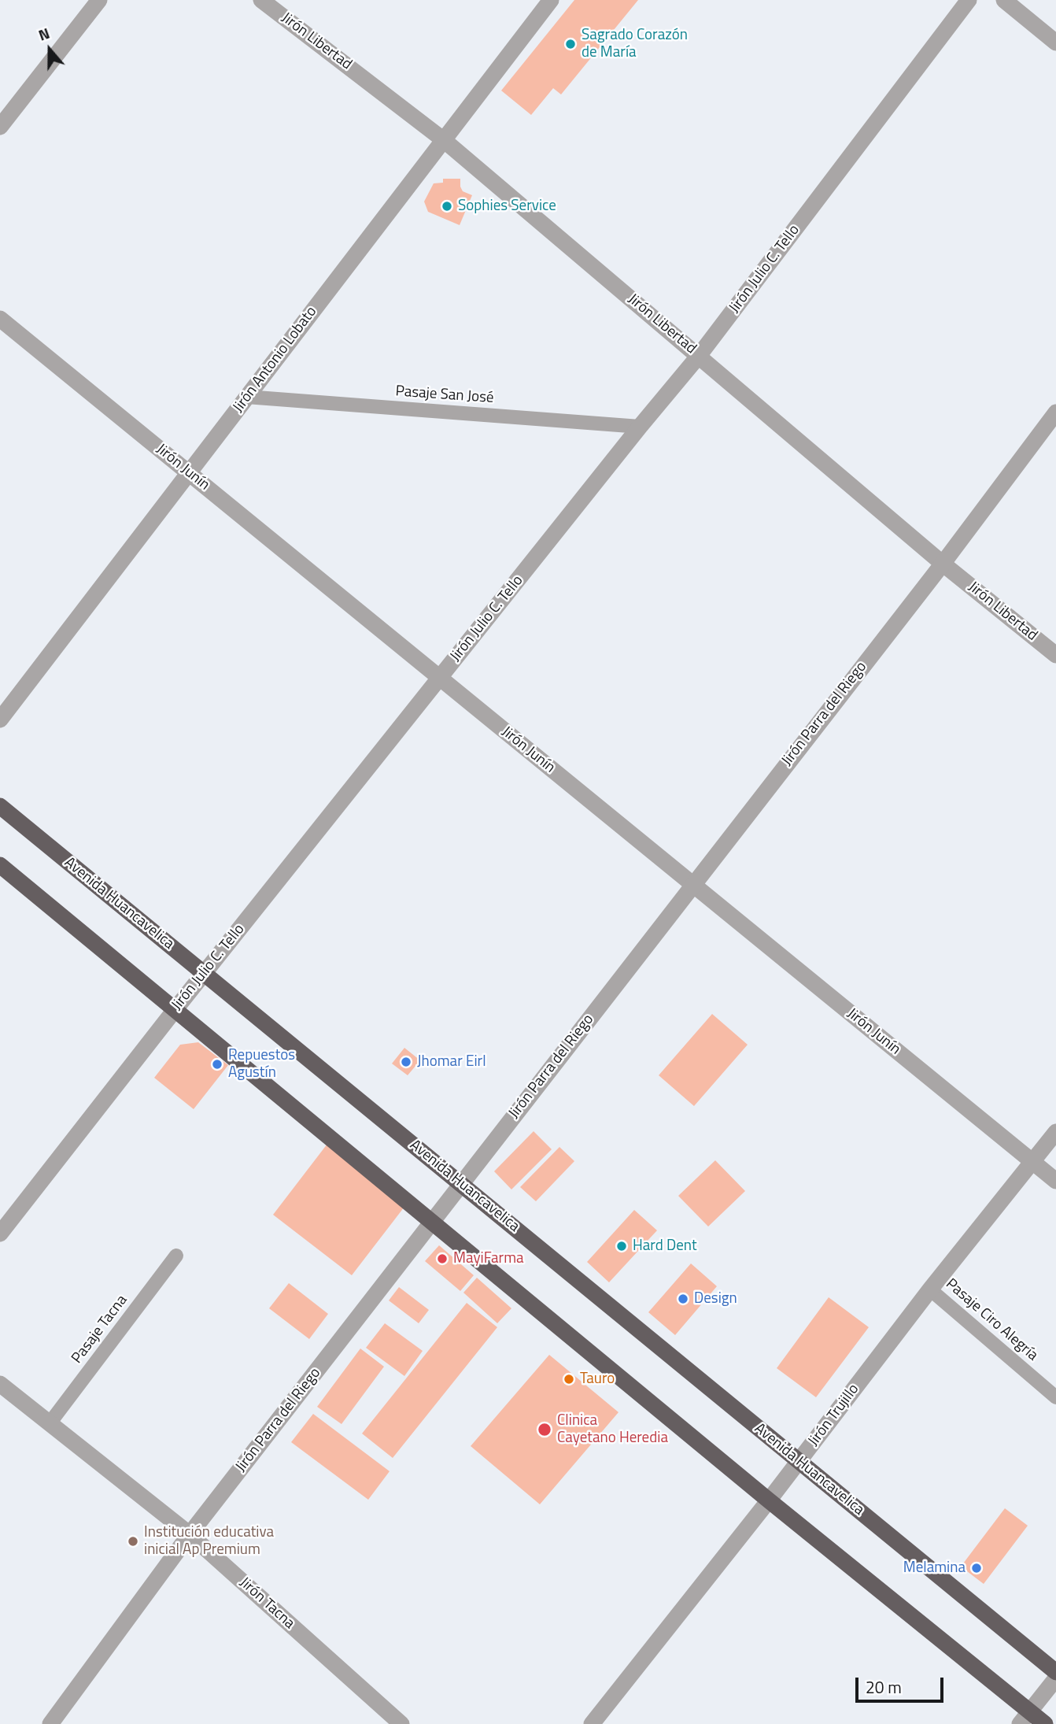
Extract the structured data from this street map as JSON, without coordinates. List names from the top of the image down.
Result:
{
  "streets": {
    "highway": ["Avenida Huancavelica"],
    "street": [
      "Jirón Libertad",
      "Jirón Julio C. Tello",
      "Jirón Antonio Lobato",
      "Jirón Junín",
      "Jirón Parra del Riego",
      "Jirón Trujillo",
      "Jirón Tacna"
    ],
    "lane": ["Pasaje San José", "Pasaje Ciro Alegría", "Pasaje Tacna"]
  },
  "crossings": [
    ["Jirón Libertad", "Jirón Julio C. Tello"],
    ["Jirón Libertad", "Jirón Antonio Lobato"],
    ["Jirón Libertad", "Jirón Parra del Riego"],
    ["Jirón Julio C. Tello", "Pasaje San José"],
    ["Jirón Julio C. Tello", "Jirón Junín"],
    ["Jirón Julio C. Tello", "Avenida Huancavelica"],
    ["Jirón Antonio Lobato", "Pasaje San José"],
    ["Jirón Antonio Lobato", "Jirón Junín"],
    ["Jirón Junín", "Jirón Parra del Riego"],
    ["Jirón Junín", "Jirón Trujillo"],
    ["Jirón Parra del Riego", "Avenida Huancavelica"],
    ["Jirón Parra del Riego", "Jirón Tacna"],
    ["Avenida Huancavelica", "Jirón Trujillo"],
    ["Pasaje Ciro Alegría", "Jirón Trujillo"],
    ["Pasaje Tacna", "Jirón Tacna"]
  ],
  "places": [
    "Sagrado Corazón de María",
    "Sophies Service",
    "Jhomar Eirl",
    "Repuestos Agustín",
    "Hard Dent",
    "MayiFarma",
    "Design",
    "Tauro",
    "Clinica Cayetano Heredia",
    "Institución educativa inicial Ap Premium",
    "Melamina"
  ],
  "scale_bar": "20 m",
  "north": "top"
}
